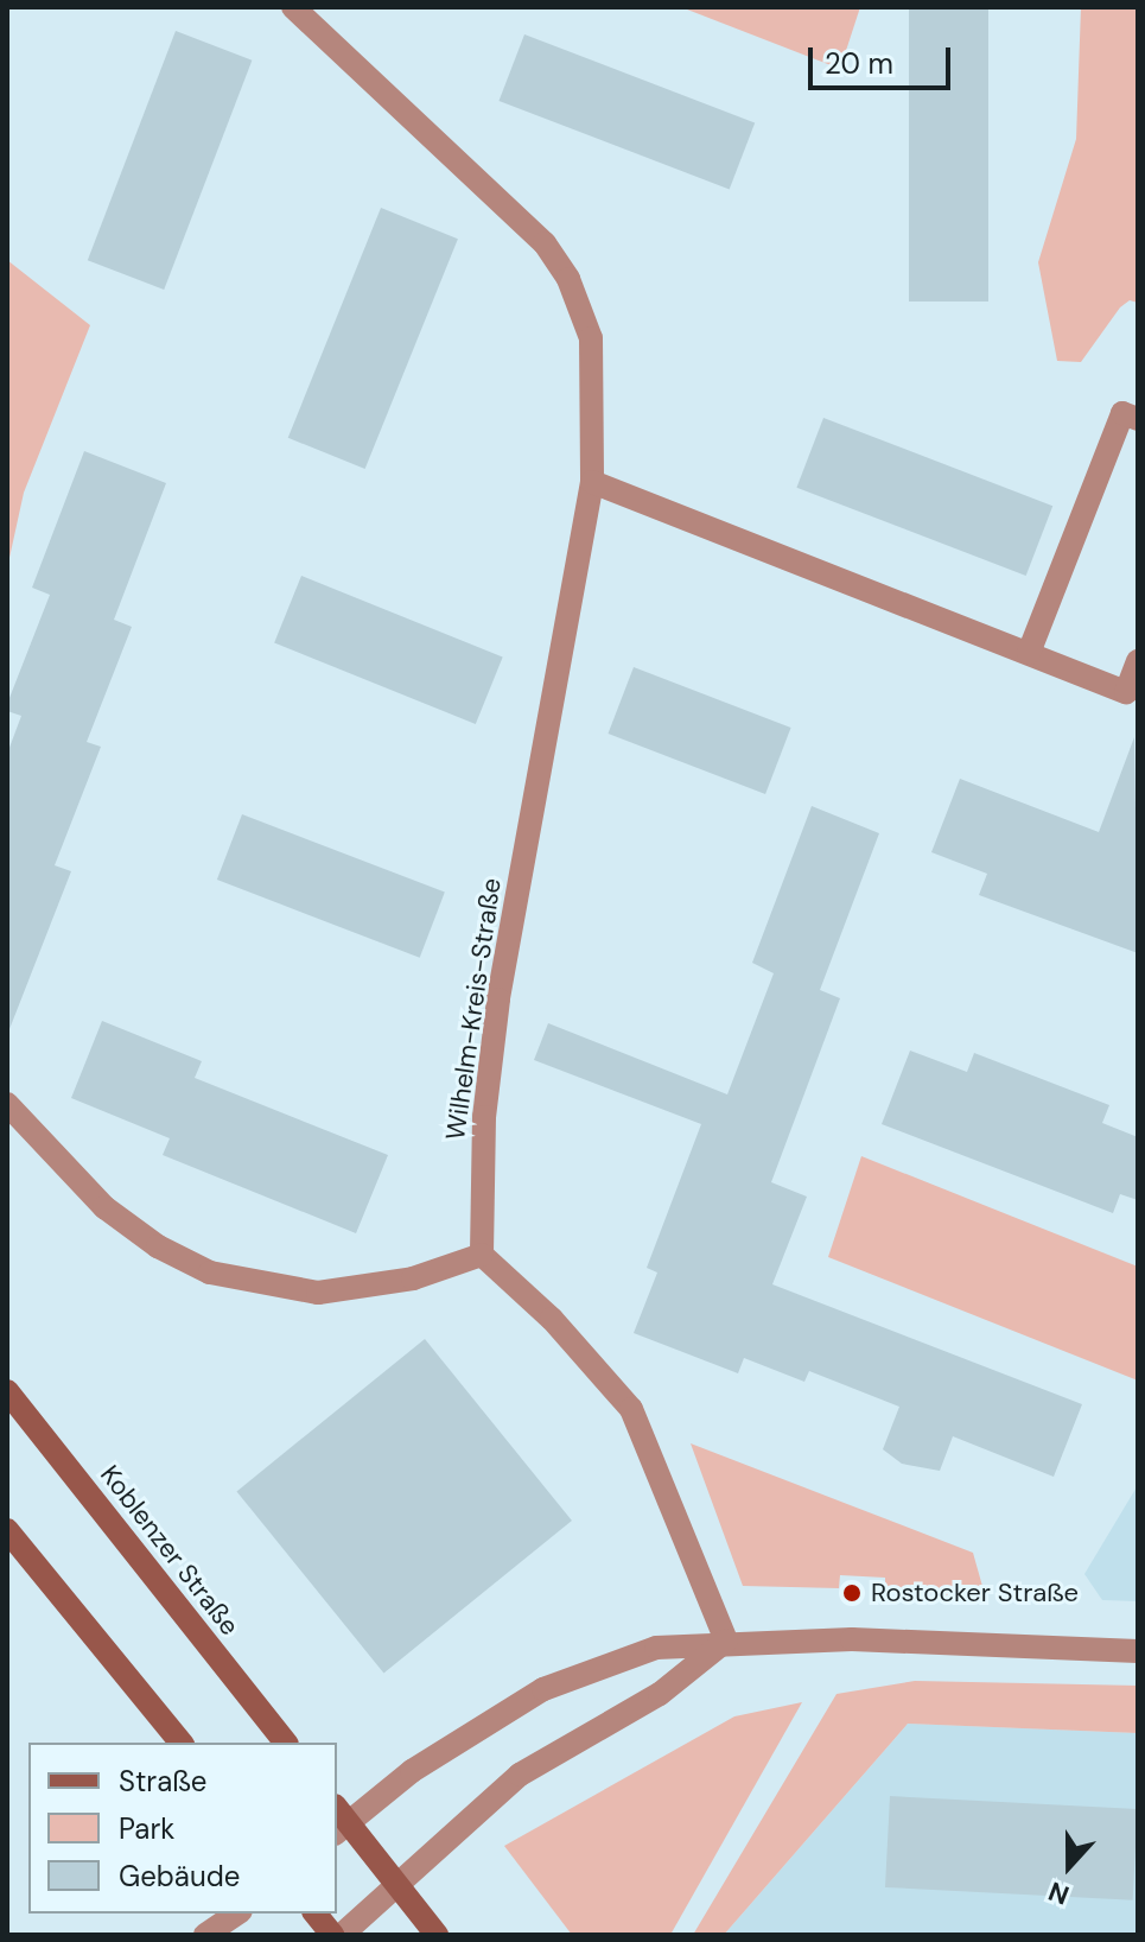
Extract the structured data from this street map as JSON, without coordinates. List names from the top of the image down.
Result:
{
  "streets": {
    "main road": ["Koblenzer Straße"],
    "street": ["Wilhelm-Kreis-Straße"]
  },
  "places": ["Rostocker Straße"],
  "legend": ["Straße", "Park", "Gebäude"],
  "scale_bar": "20 m",
  "north": "bottom"
}
